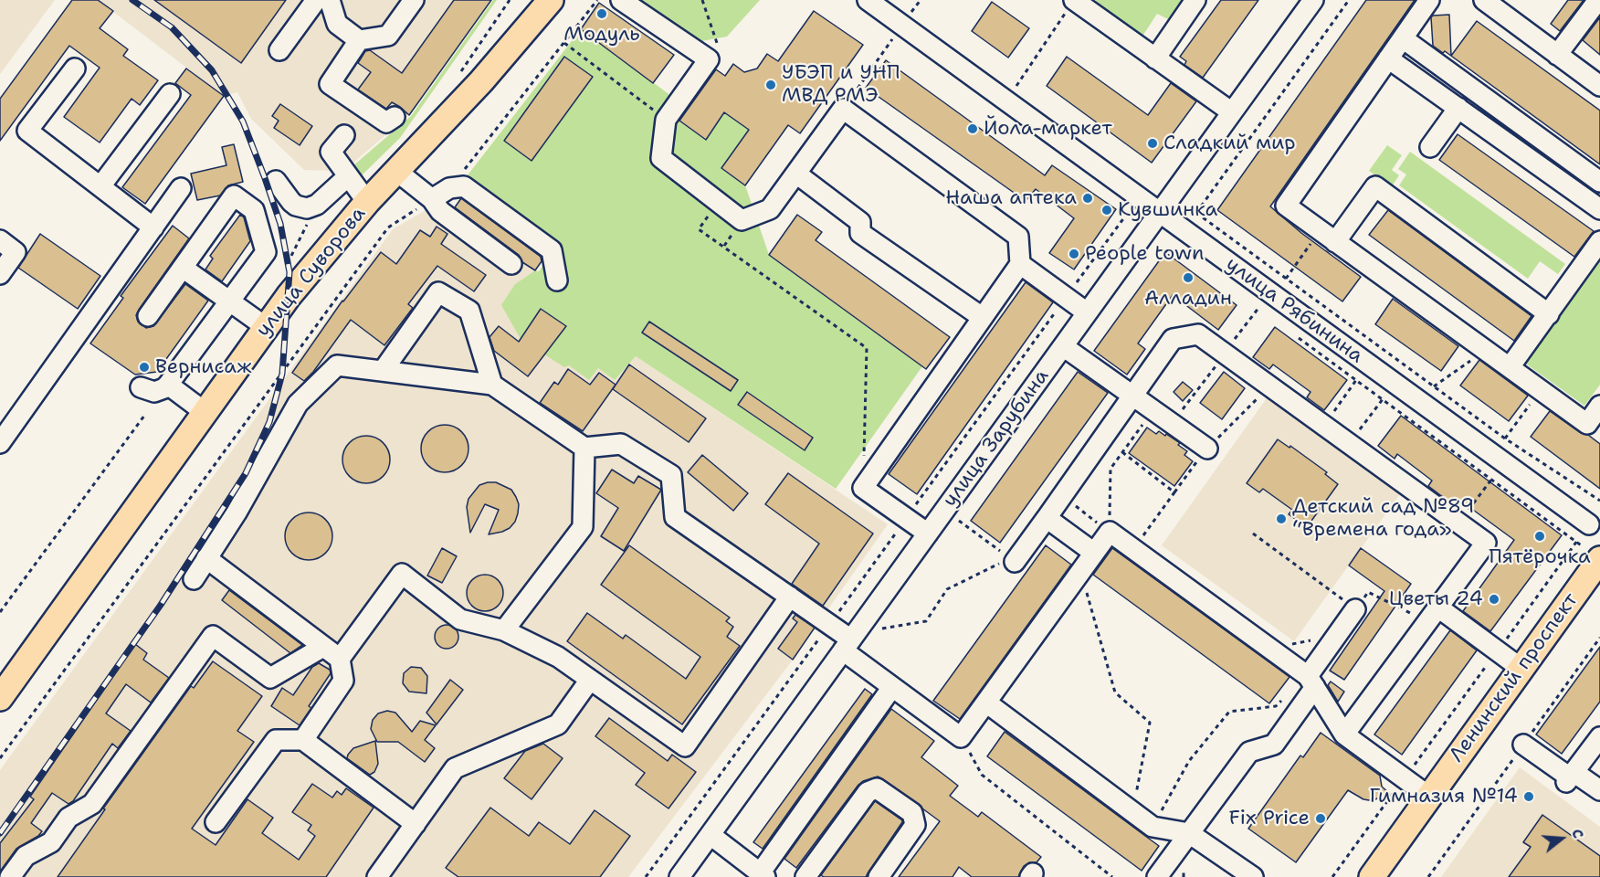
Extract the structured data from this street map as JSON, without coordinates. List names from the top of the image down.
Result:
{
  "streets": {
    "main road": ["улица Суворова", "Ленинский проспект"],
    "street": ["улица Рябинина", "улица Зарубина"]
  },
  "crossings": [
    ["улица Рябинина", "улица Зарубина"]
  ],
  "places": [
    "Модуль",
    "УБЭП и УНП МВД РМЭ",
    "Йола-маркет",
    "Сладкий мир",
    "Наша аптека",
    "Кувшинка",
    "People town",
    "Алладин",
    "Вернисаж",
    "Детский сад №89 “Времена года»",
    "Пятёрочка",
    "Цветы 24",
    "Гимназия №14",
    "Fix Price"
  ],
  "north": "right"
}
